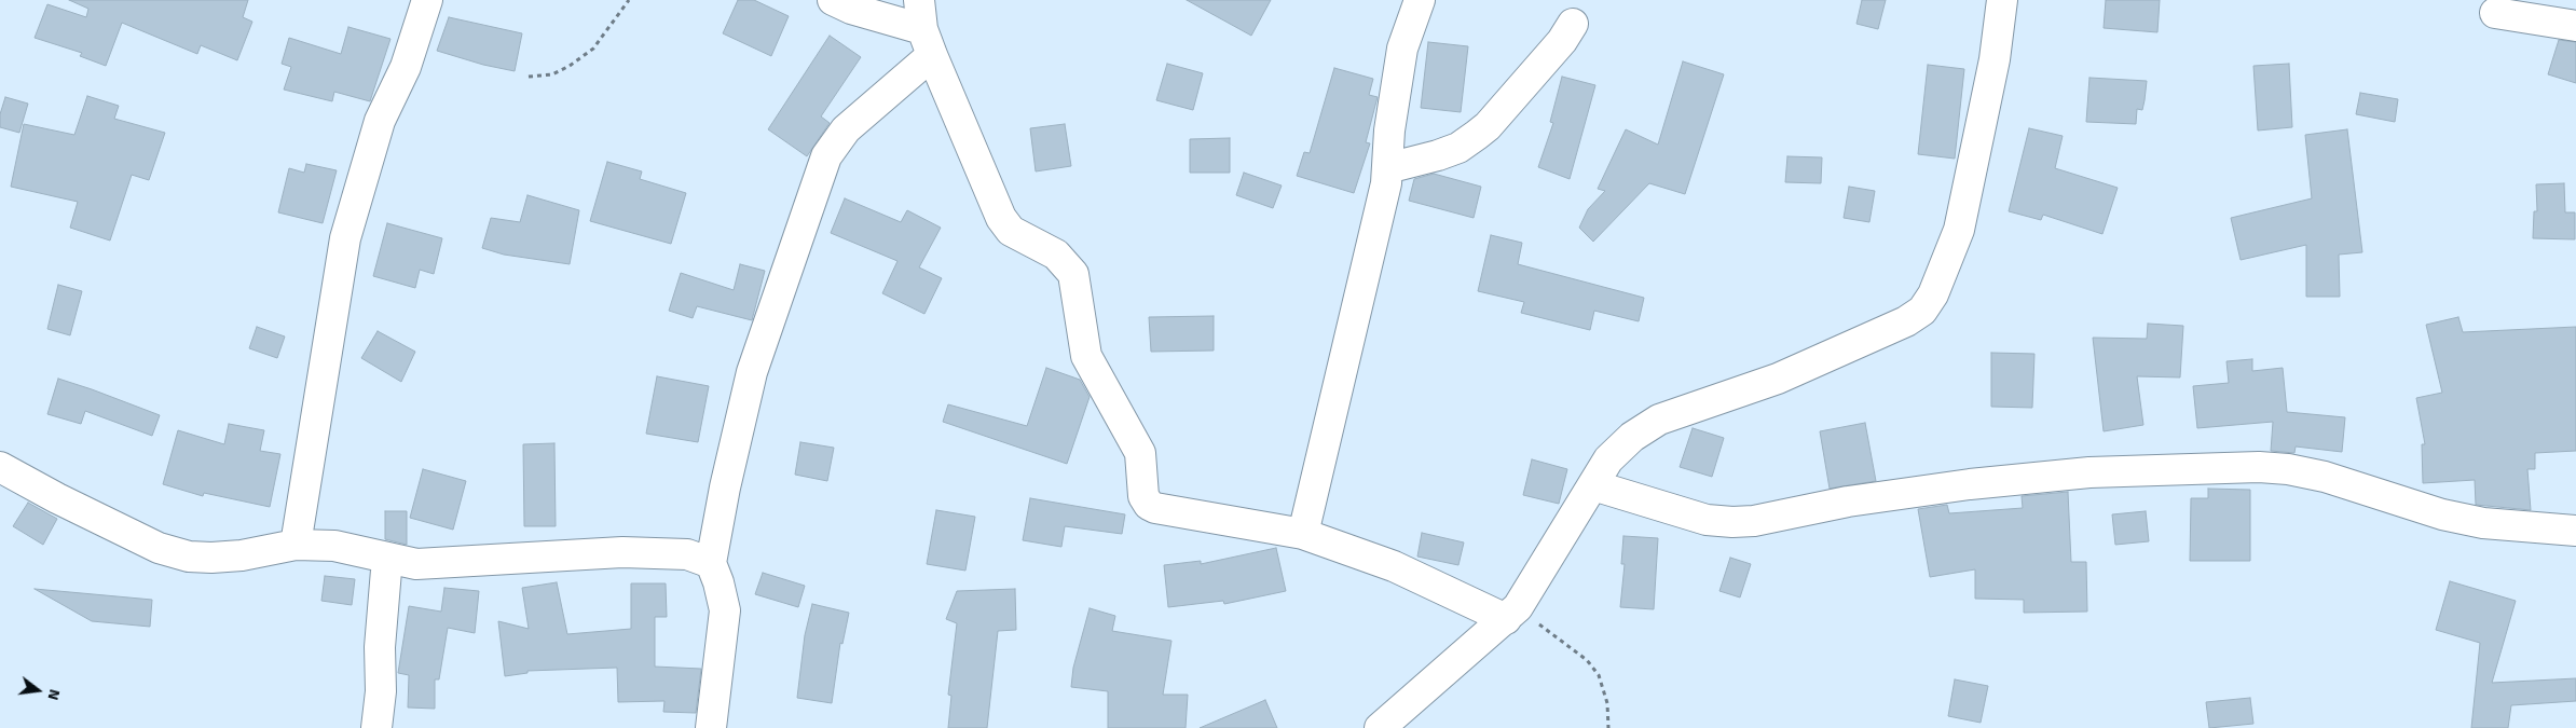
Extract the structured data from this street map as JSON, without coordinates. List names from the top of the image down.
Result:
{
  "north": "right"
}
